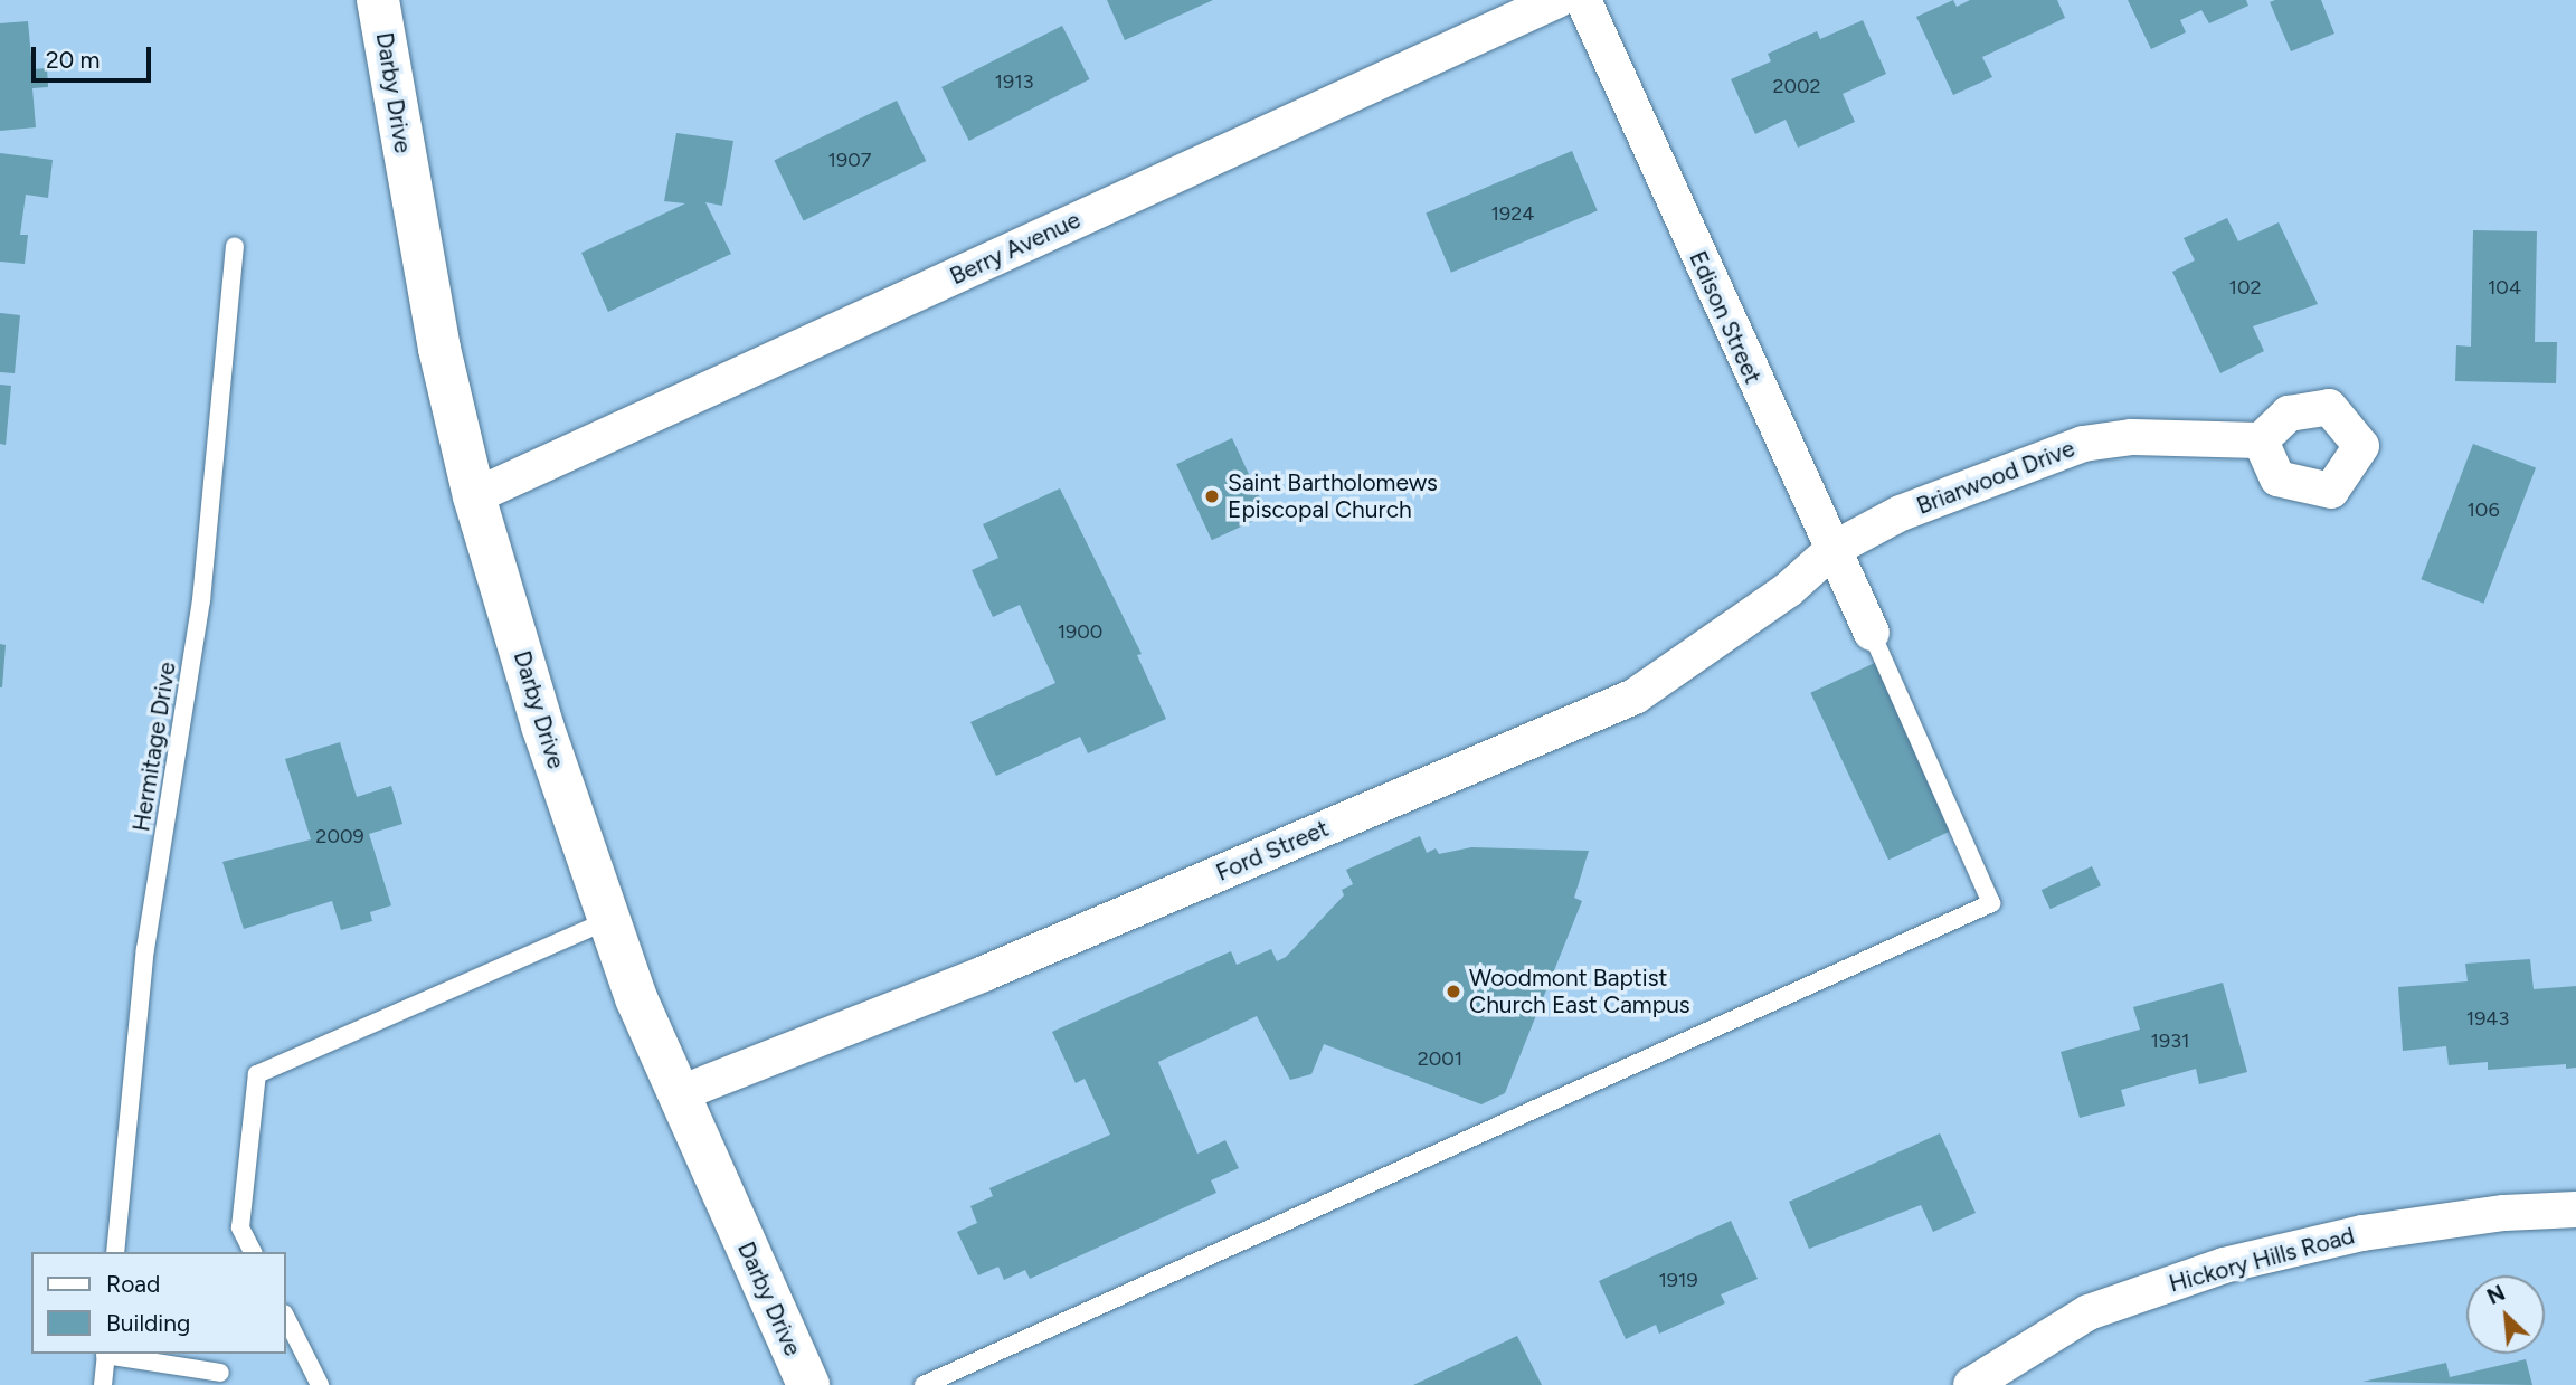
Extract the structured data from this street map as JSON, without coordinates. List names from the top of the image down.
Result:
{
  "streets": {
    "main road": ["Darby Drive"],
    "street": [
      "Berry Avenue",
      "Edison Street",
      "Briarwood Drive",
      "Ford Street",
      "Hickory Hills Road"
    ],
    "lane": ["Hermitage Drive"]
  },
  "crossings": [
    ["Darby Drive", "Berry Avenue"],
    ["Darby Drive", "Ford Street"],
    ["Edison Street", "Briarwood Drive"],
    ["Edison Street", "Ford Street"],
    ["Briarwood Drive", "Ford Street"]
  ],
  "places": ["Saint Bartholomews Episcopal Church", "Woodmont Baptist Church East Campus"],
  "house_numbers": [
    "1913",
    "2002",
    "1907",
    "1924",
    "102",
    "104",
    "106",
    "1900",
    "2009",
    "1943",
    "1931",
    "2001",
    "1919"
  ],
  "legend": ["Road", "Building"],
  "scale_bar": "20 m",
  "north": "top left"
}
